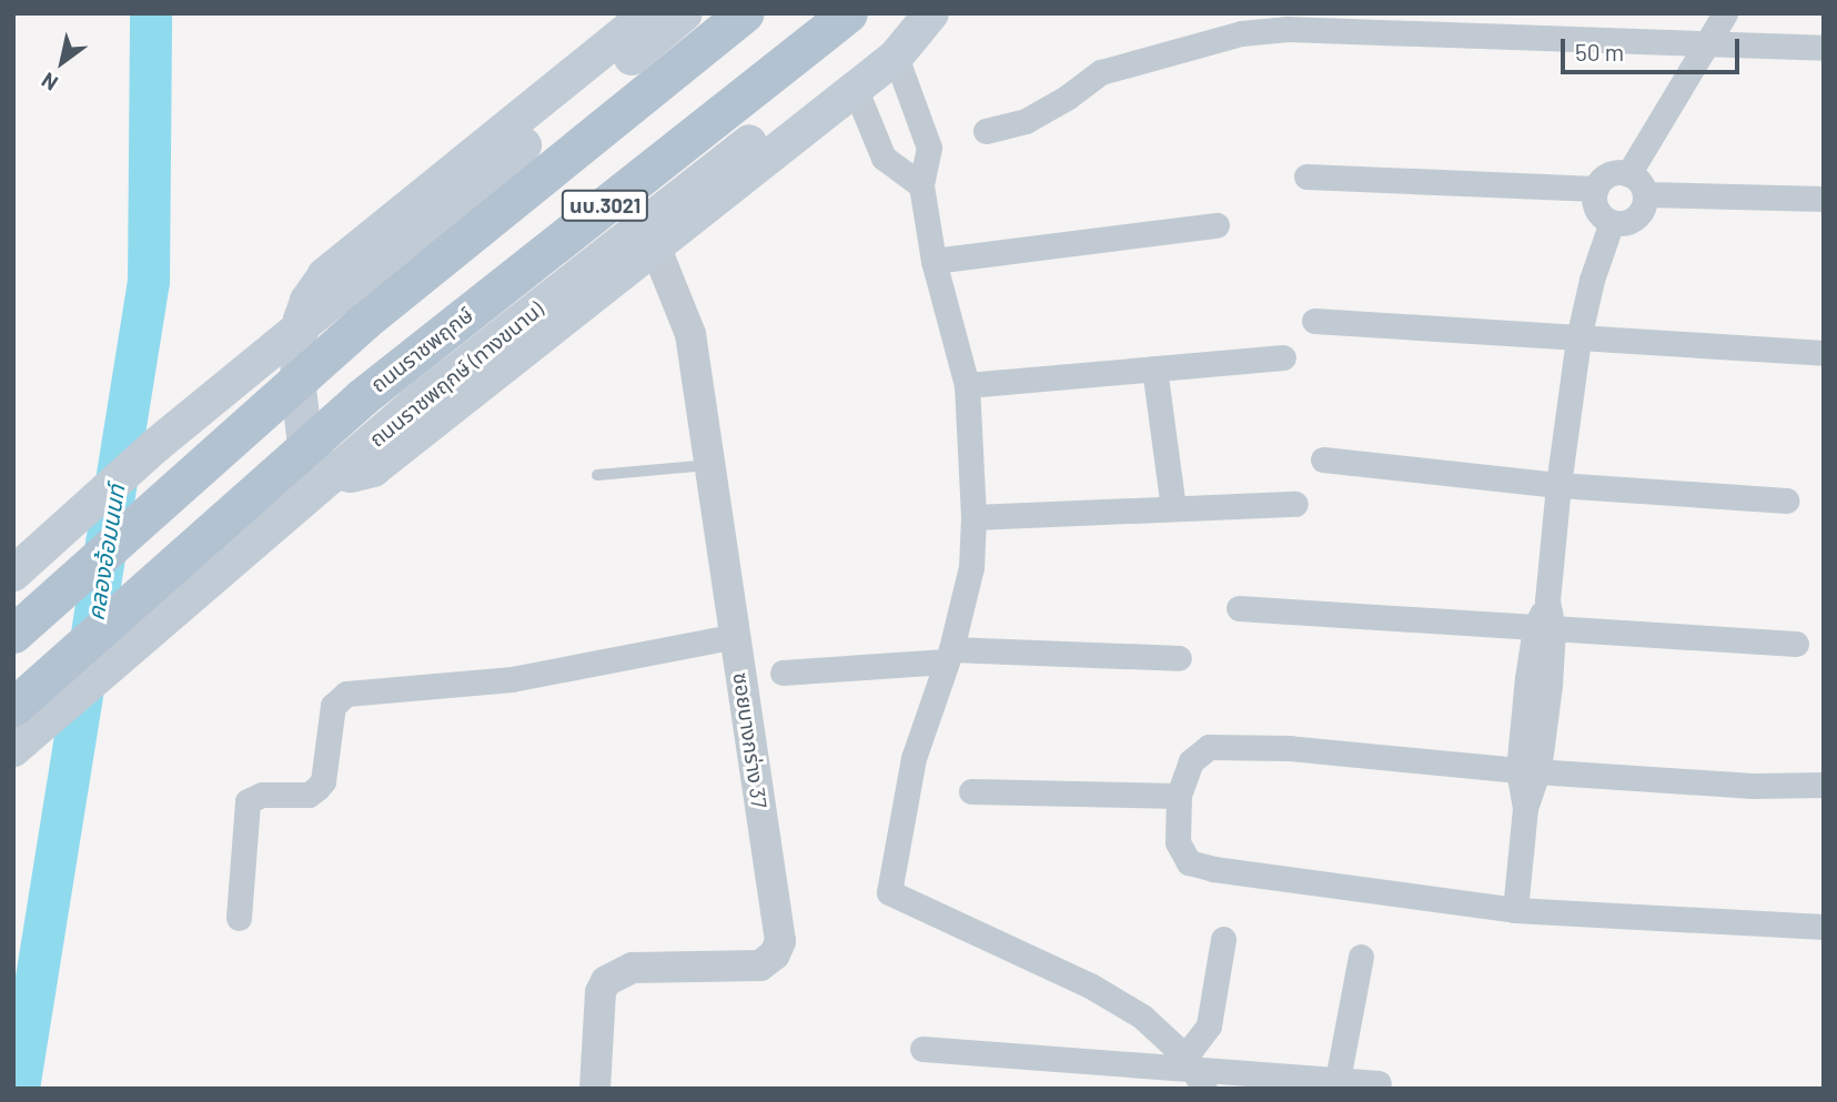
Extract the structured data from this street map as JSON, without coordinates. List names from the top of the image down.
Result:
{
  "streets": {
    "main road": ["นบ.3021", "ถนนราชพฤกษ์", "ถนนราชพฤกษ์ (ทางขนาน)"],
    "street": ["ซอยบางกร่าง 37"]
  },
  "water": ["คลองอ้อมนนท์"],
  "scale_bar": "50 m",
  "north": "bottom left"
}
